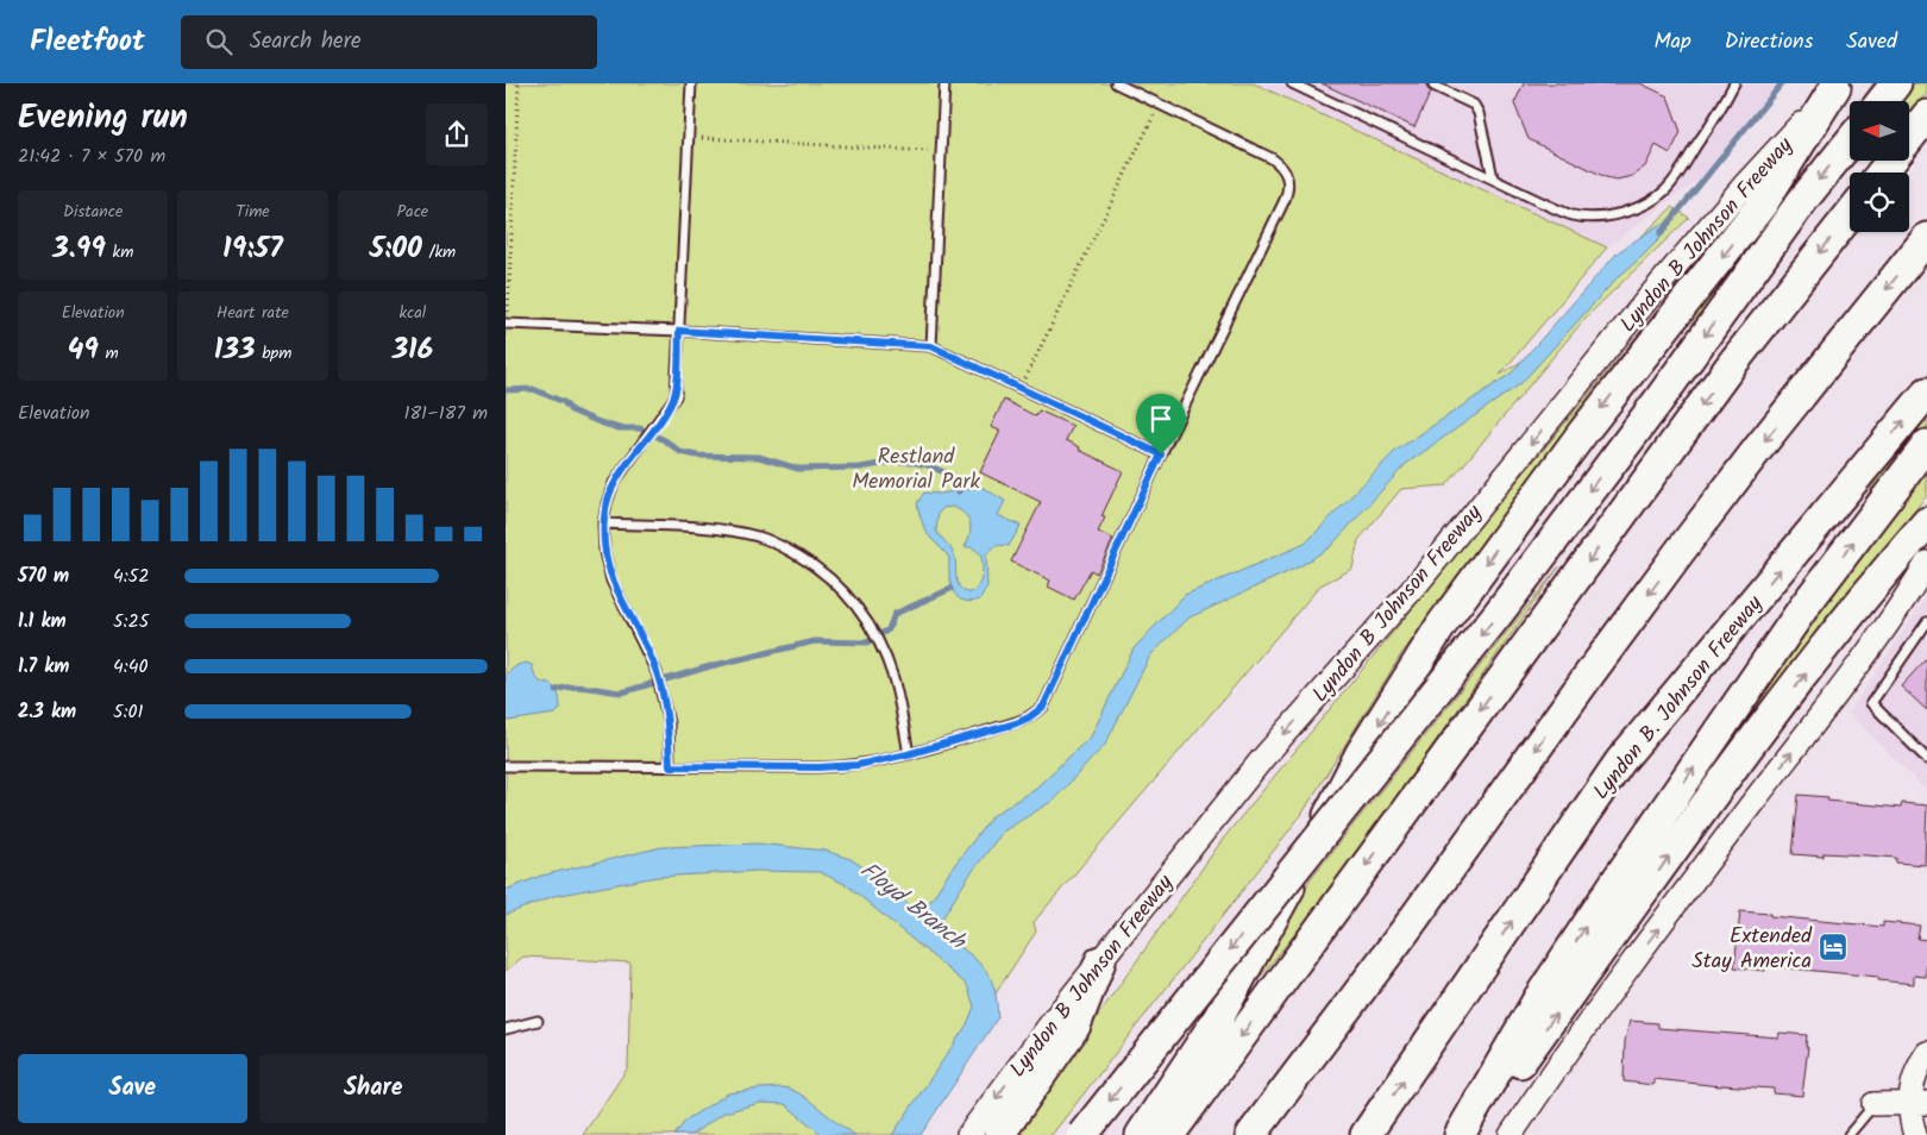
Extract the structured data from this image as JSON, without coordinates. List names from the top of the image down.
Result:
{
  "streets": {
    "highway": ["Lyndon B. Johnson Freeway"],
    "main road": ["Lyndon B Johnson Freeway"]
  },
  "one_way": ["Lyndon B Johnson Freeway"],
  "water": ["Floyd Branch"],
  "parks": ["Restland Memorial Park"],
  "places": {
    "hotel": ["Extended Stay America"]
  },
  "north": "left",
  "page": {
    "header": "Fleetfoot",
    "search": "Search here",
    "nav": ["Map", "Directions", "Saved"],
    "heading": ["Evening run", "21:42 · 7 × 570 m"],
    "stats": [
      ["Distance", "3.99 km"],
      ["Time", "19:57"],
      ["Pace", "5:00 /km"],
      ["Elevation", "49 m"],
      ["Heart rate", "133 bpm"],
      ["kcal", "316"]
    ],
    "chart": ["Elevation", "181–187 m"],
    "list": [
      {
        "name": "570 m",
        "note": "4:52"
      },
      {
        "name": "1.1 km",
        "note": "5:25"
      },
      {
        "name": "1.7 km",
        "note": "4:40"
      },
      {
        "name": "2.3 km",
        "note": "5:01"
      }
    ],
    "buttons": ["Save", "Share"]
  }
}
